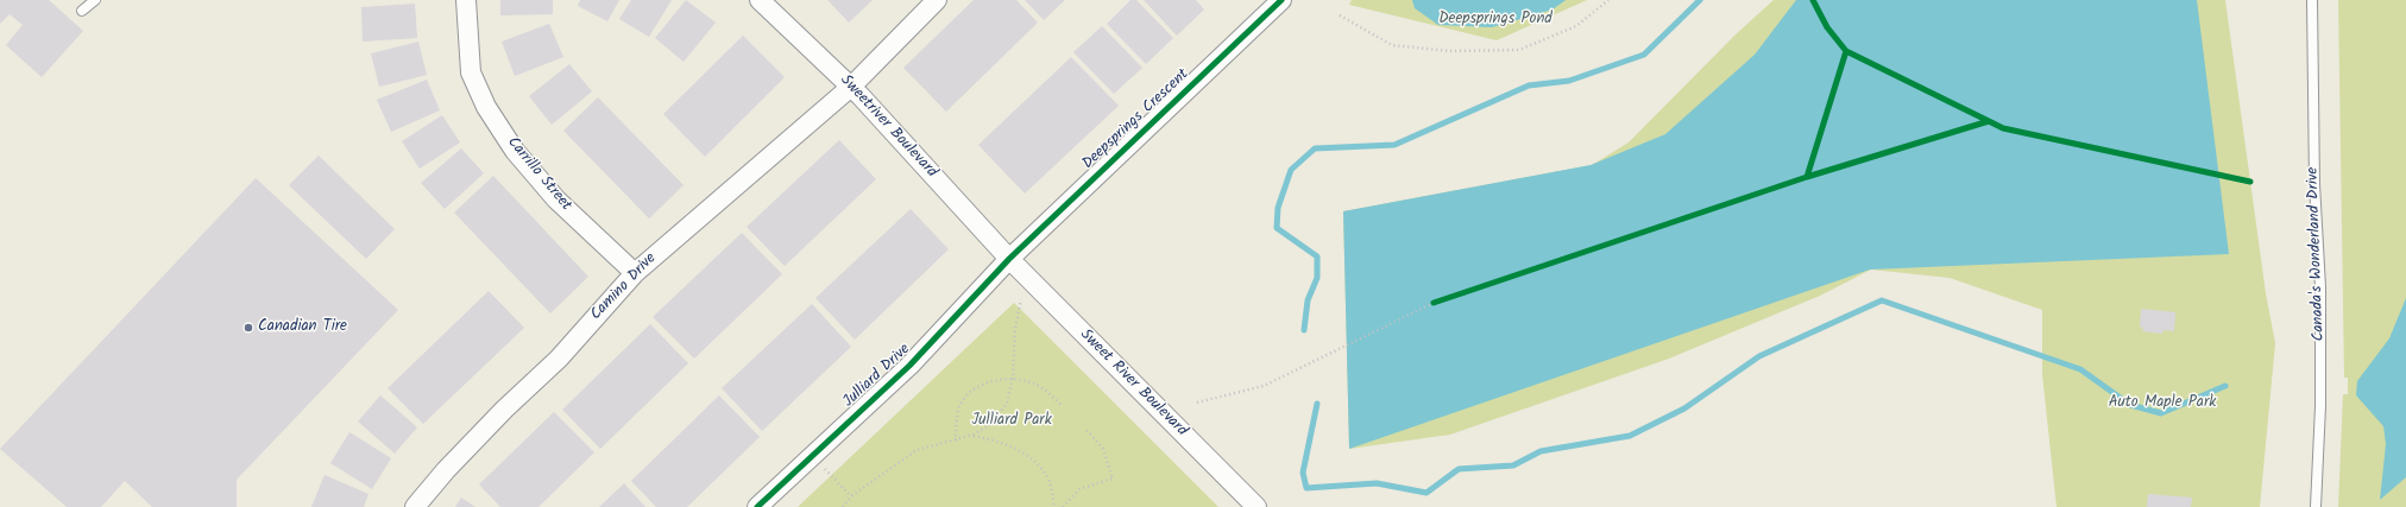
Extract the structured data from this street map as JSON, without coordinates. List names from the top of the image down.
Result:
{
  "streets": {
    "street": [
      "Deepsprings Crescent",
      "Sweetriver Boulevard",
      "Carrillo Street",
      "Camino Drive",
      "Julliard Drive",
      "Sweet River Boulevard"
    ],
    "lane": ["Canada's Wonderland Drive"]
  },
  "crossings": [
    ["Deepsprings Crescent", "Sweetriver Boulevard"],
    ["Deepsprings Crescent", "Julliard Drive"],
    ["Deepsprings Crescent", "Sweet River Boulevard"],
    ["Sweetriver Boulevard", "Camino Drive"],
    ["Sweetriver Boulevard", "Julliard Drive"],
    ["Sweetriver Boulevard", "Sweet River Boulevard"],
    ["Carrillo Street", "Camino Drive"],
    ["Julliard Drive", "Sweet River Boulevard"]
  ],
  "parks": ["Deepsprings Pond", "Auto Maple Park", "Julliard Park"],
  "places": ["Canadian Tire"]
}
